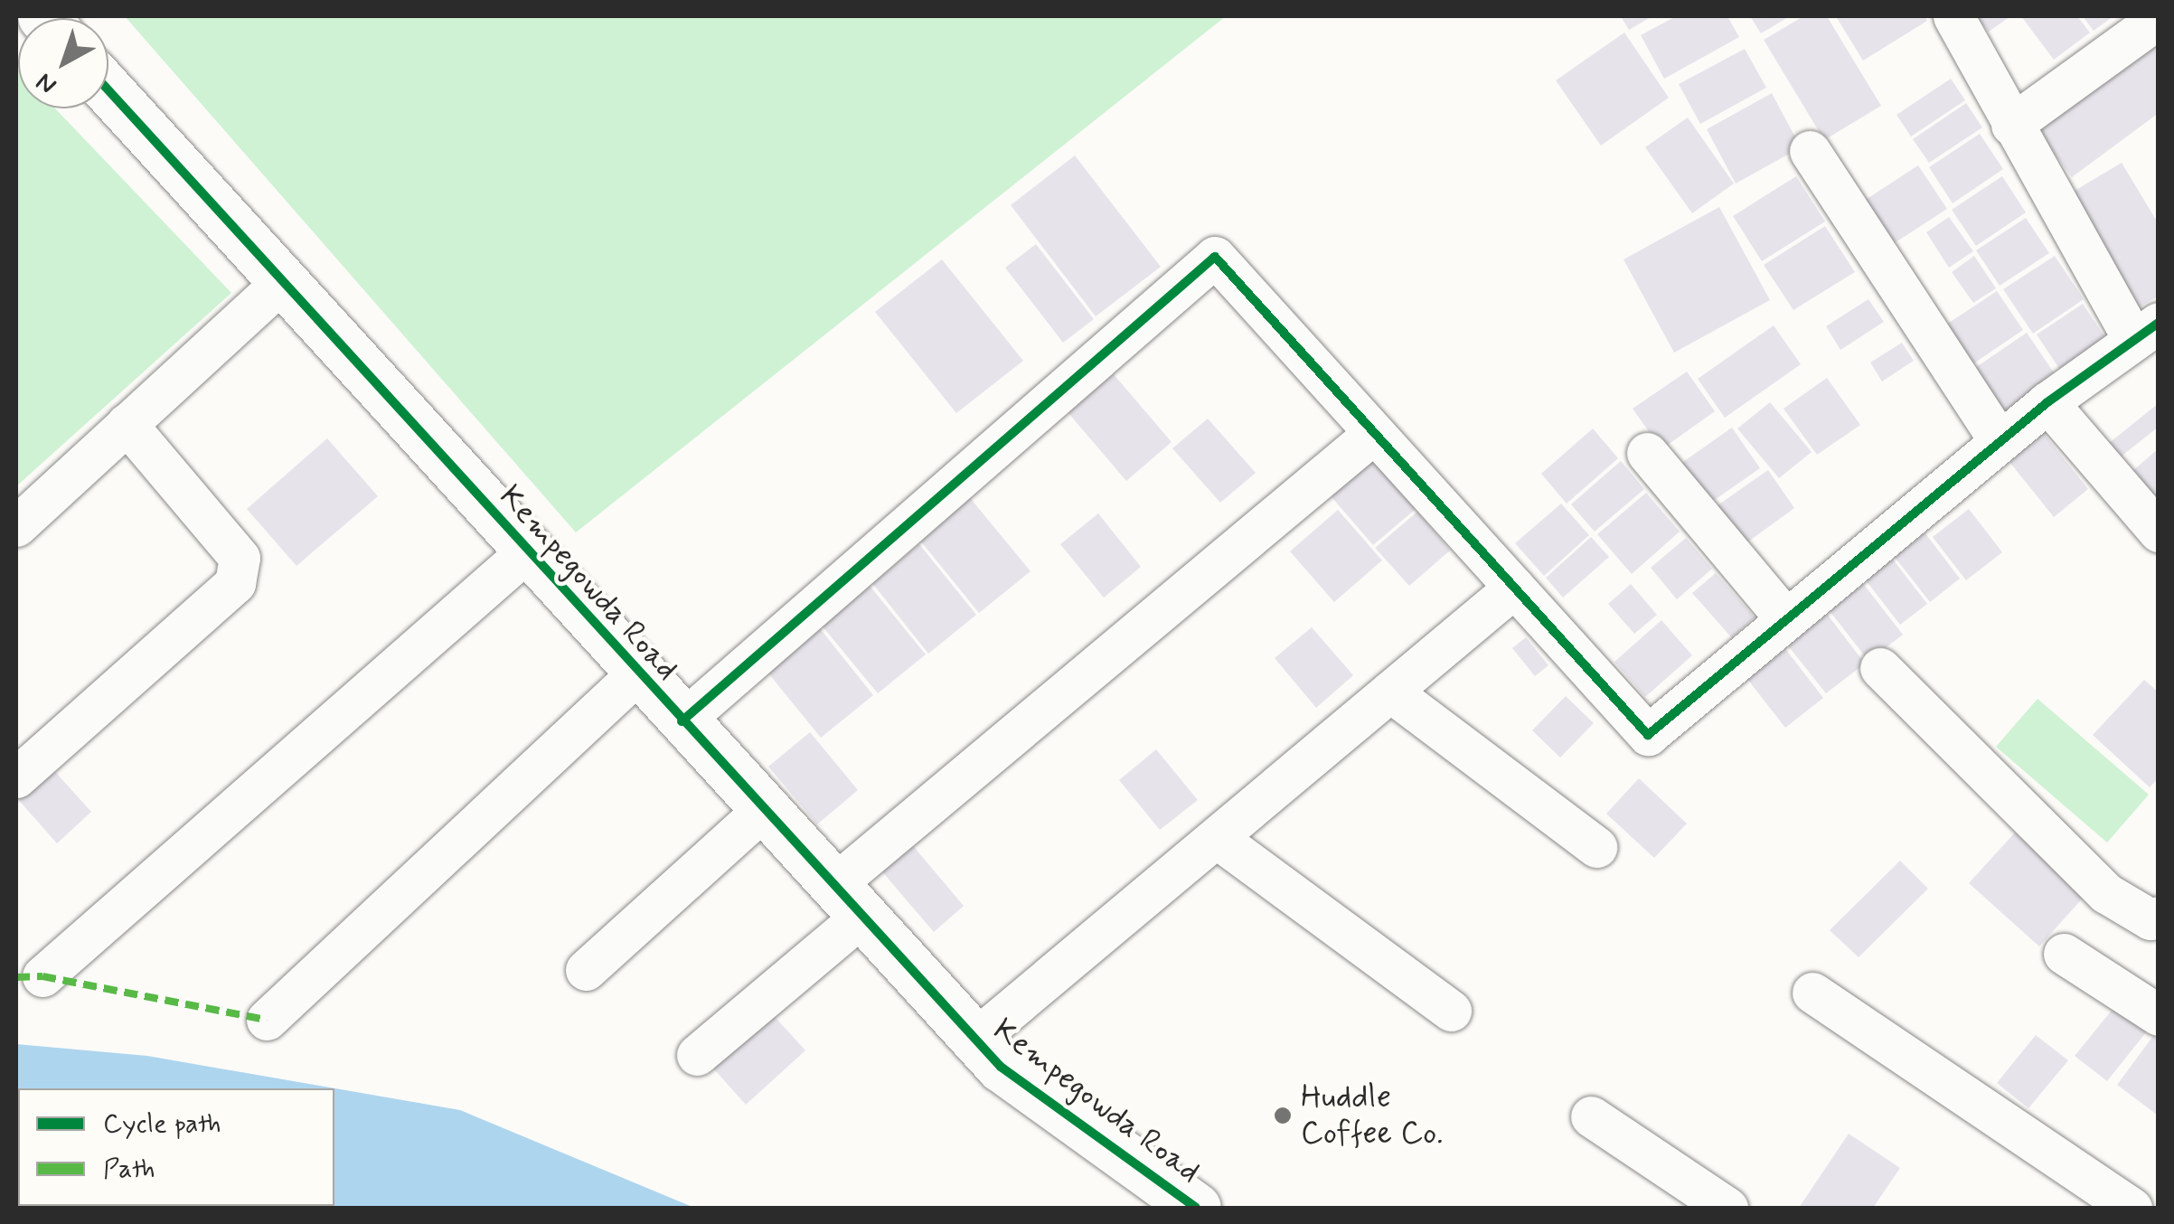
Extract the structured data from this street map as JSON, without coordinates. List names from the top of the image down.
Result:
{
  "streets": {
    "street": ["Kempegowda Road"]
  },
  "places": ["Huddle Coffee Co."],
  "legend": ["Cycle path", "Path"],
  "north": "bottom left"
}
